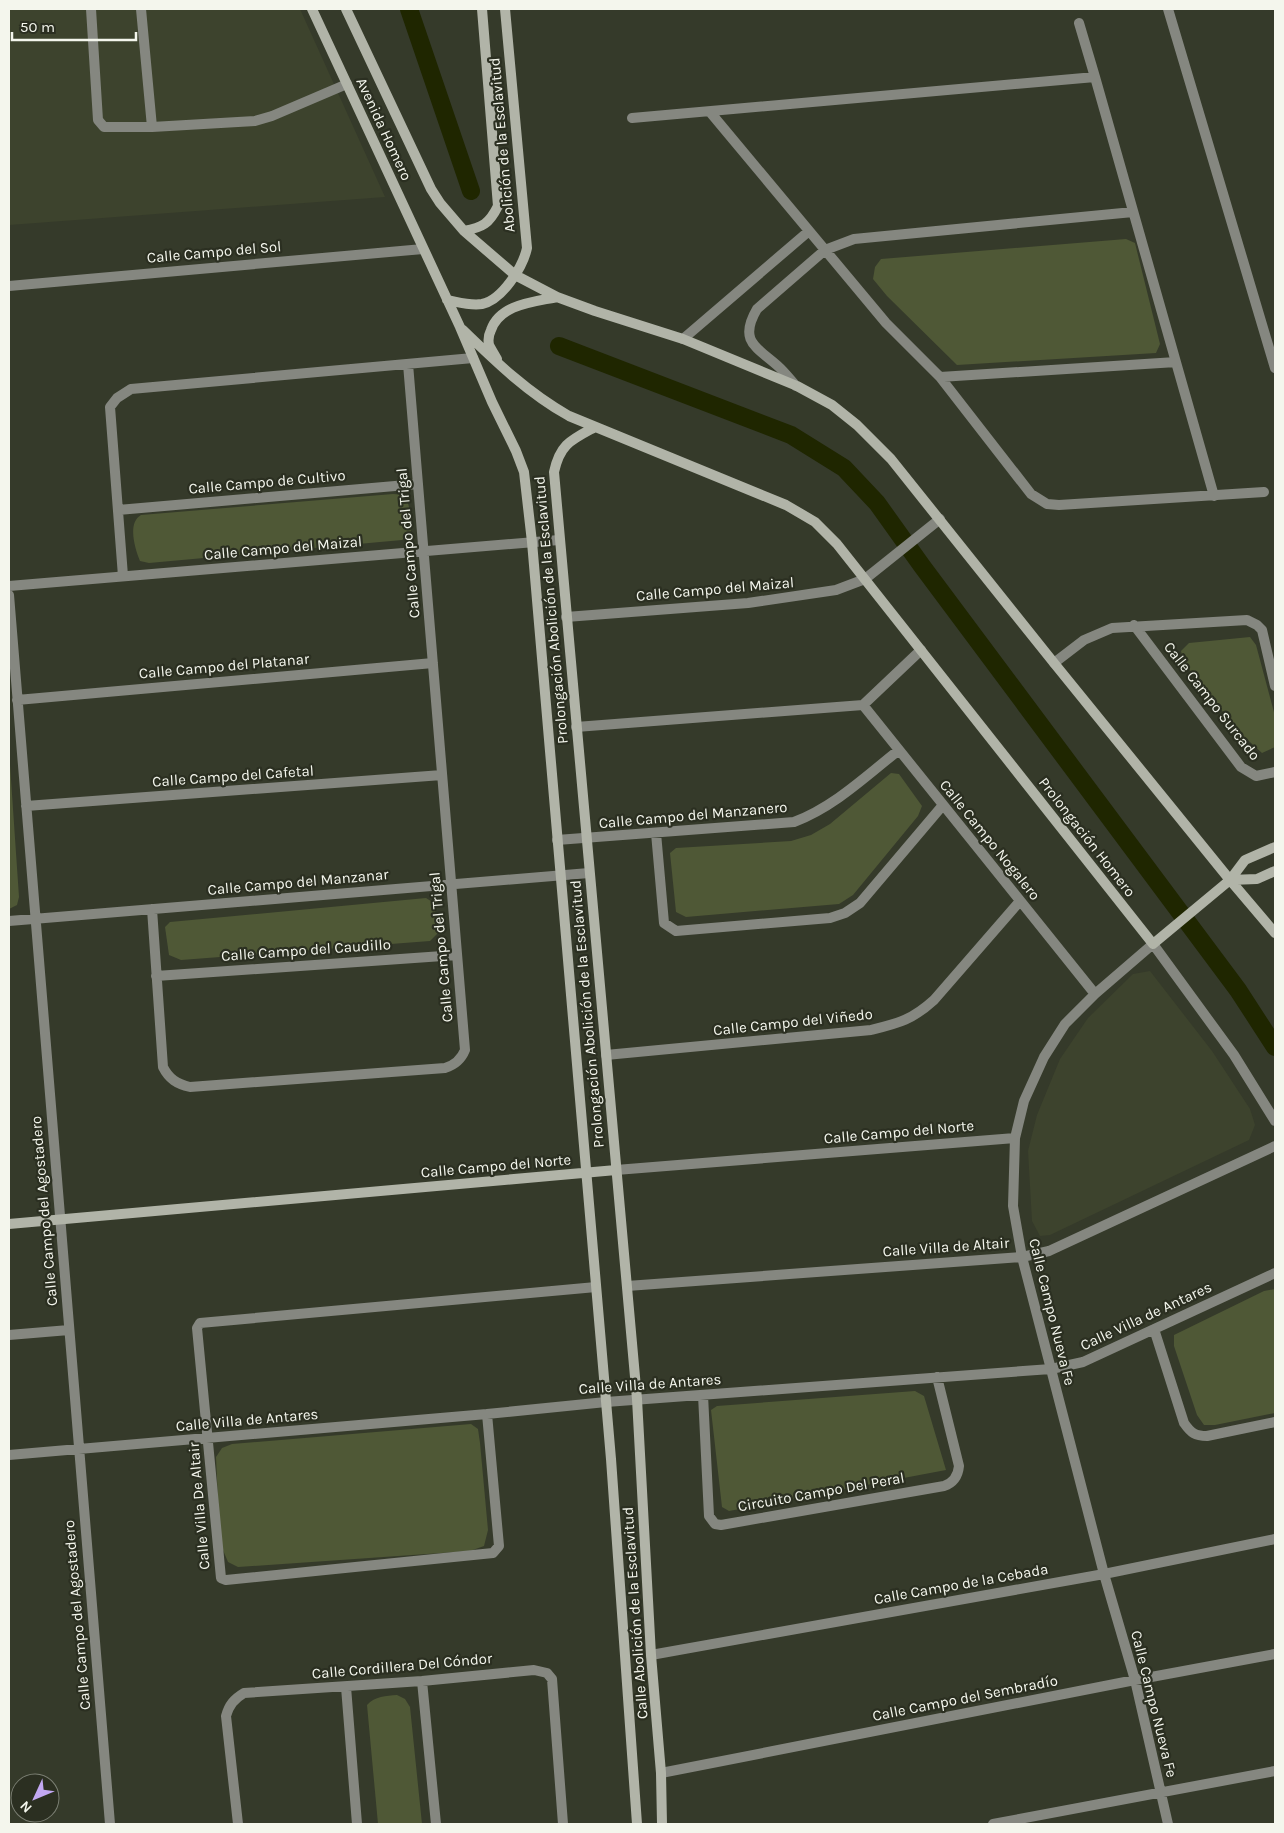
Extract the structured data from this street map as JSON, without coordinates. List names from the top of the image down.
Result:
{
  "streets": {
    "main road": [
      "Avenida Homero",
      "Abolición de la Esclavitud",
      "Prolongación Abolición de la Esclavitud",
      "Prolongación Homero",
      "Calle Campo del Norte",
      "Calle Campo Nueva Fe",
      "Calle Abolición de la Esclavitud"
    ],
    "street": [
      "Calle Campo del Sol",
      "Calle Campo de Cultivo",
      "Calle Campo del Trigal",
      "Calle Campo del Maizal",
      "Calle Campo del Platanar",
      "Calle Campo Surcado",
      "Calle Campo del Cafetal",
      "Calle Campo del Manzanero",
      "Calle Campo Nogalero",
      "Calle Campo del Manzanar",
      "Calle Campo del Caudillo",
      "Calle Campo del Viñedo",
      "Calle Campo del Agostadero",
      "Calle Villa de Altair",
      "Calle Villa de Antares",
      "Circuito Campo Del Peral",
      "Calle Villa De Altair",
      "Calle Campo de la Cebada",
      "Calle Cordillera Del Cóndor",
      "Calle Campo del Sembradío"
    ]
  },
  "crossings": [
    ["Avenida Homero", "Abolición de la Esclavitud"],
    ["Avenida Homero", "Calle Campo del Sol"],
    ["Avenida Homero", "Prolongación Abolición de la Esclavitud"],
    ["Abolición de la Esclavitud", "Prolongación Abolición de la Esclavitud"],
    ["Calle Campo de Cultivo", "Calle Campo del Trigal"],
    ["Calle Campo del Trigal", "Calle Campo del Maizal"],
    ["Calle Campo del Trigal", "Calle Campo del Platanar"],
    ["Calle Campo del Trigal", "Calle Campo del Cafetal"],
    ["Calle Campo del Trigal", "Calle Campo del Manzanar"],
    ["Calle Campo del Trigal", "Calle Campo del Caudillo"],
    ["Calle Campo del Maizal", "Prolongación Abolición de la Esclavitud"],
    ["Calle Campo del Maizal", "Prolongación Homero"],
    ["Prolongación Abolición de la Esclavitud", "Calle Campo del Manzanero"],
    ["Prolongación Abolición de la Esclavitud", "Calle Campo del Manzanar"],
    ["Prolongación Abolición de la Esclavitud", "Calle Campo del Viñedo"],
    ["Prolongación Abolición de la Esclavitud", "Calle Campo del Norte"],
    ["Prolongación Abolición de la Esclavitud", "Calle Villa de Altair"],
    ["Prolongación Abolición de la Esclavitud", "Calle Villa de Antares"],
    ["Prolongación Abolición de la Esclavitud", "Calle Villa De Altair"],
    ["Prolongación Abolición de la Esclavitud", "Calle Abolición de la Esclavitud"],
    ["Calle Campo del Platanar", "Calle Campo del Agostadero"],
    ["Calle Campo del Cafetal", "Calle Campo del Agostadero"],
    ["Calle Campo del Manzanero", "Calle Campo Nogalero"],
    ["Prolongación Homero", "Calle Campo Nueva Fe"],
    ["Calle Campo Nogalero", "Calle Campo del Viñedo"],
    ["Calle Campo Nogalero", "Calle Campo Nueva Fe"],
    ["Calle Campo del Manzanar", "Calle Campo del Agostadero"],
    ["Calle Campo del Norte", "Calle Campo del Agostadero"],
    ["Calle Campo del Norte", "Calle Campo Nueva Fe"],
    ["Calle Campo del Agostadero", "Calle Villa de Antares"],
    ["Calle Villa de Altair", "Calle Campo Nueva Fe"],
    ["Calle Campo Nueva Fe", "Calle Villa de Antares"],
    ["Calle Campo Nueva Fe", "Calle Campo de la Cebada"],
    ["Calle Campo Nueva Fe", "Calle Campo del Sembradío"],
    ["Calle Villa de Antares", "Circuito Campo Del Peral"],
    ["Calle Villa de Antares", "Calle Villa De Altair"],
    ["Calle Villa de Antares", "Calle Abolición de la Esclavitud"],
    ["Calle Campo de la Cebada", "Calle Abolición de la Esclavitud"],
    ["Calle Abolición de la Esclavitud", "Calle Campo del Sembradío"]
  ],
  "scale_bar": "50 m",
  "north": "bottom left"
}
